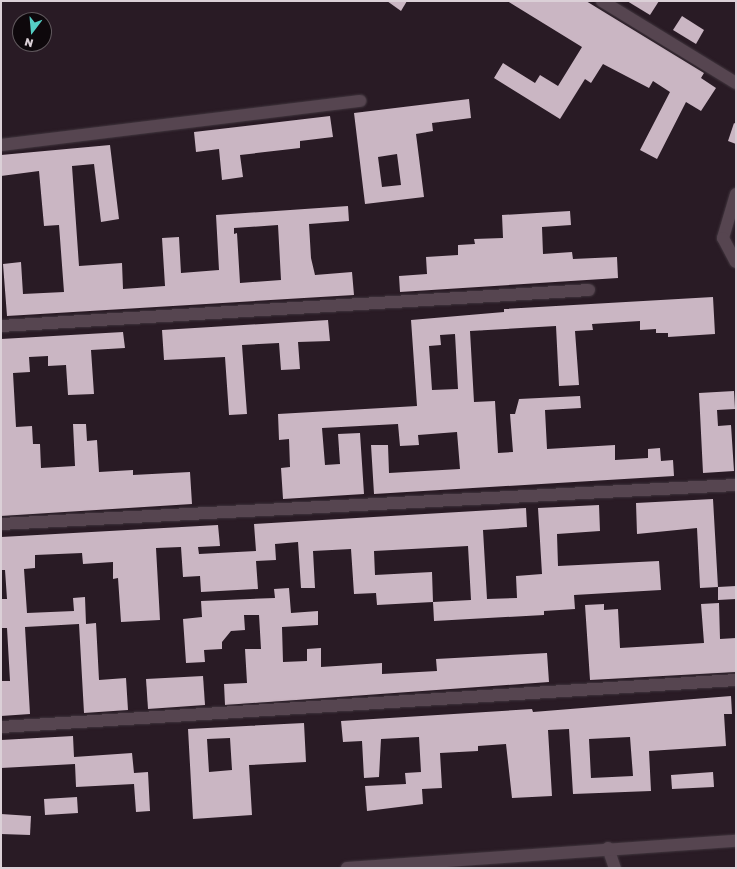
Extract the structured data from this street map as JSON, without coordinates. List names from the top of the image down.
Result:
{
  "north": "bottom"
}
